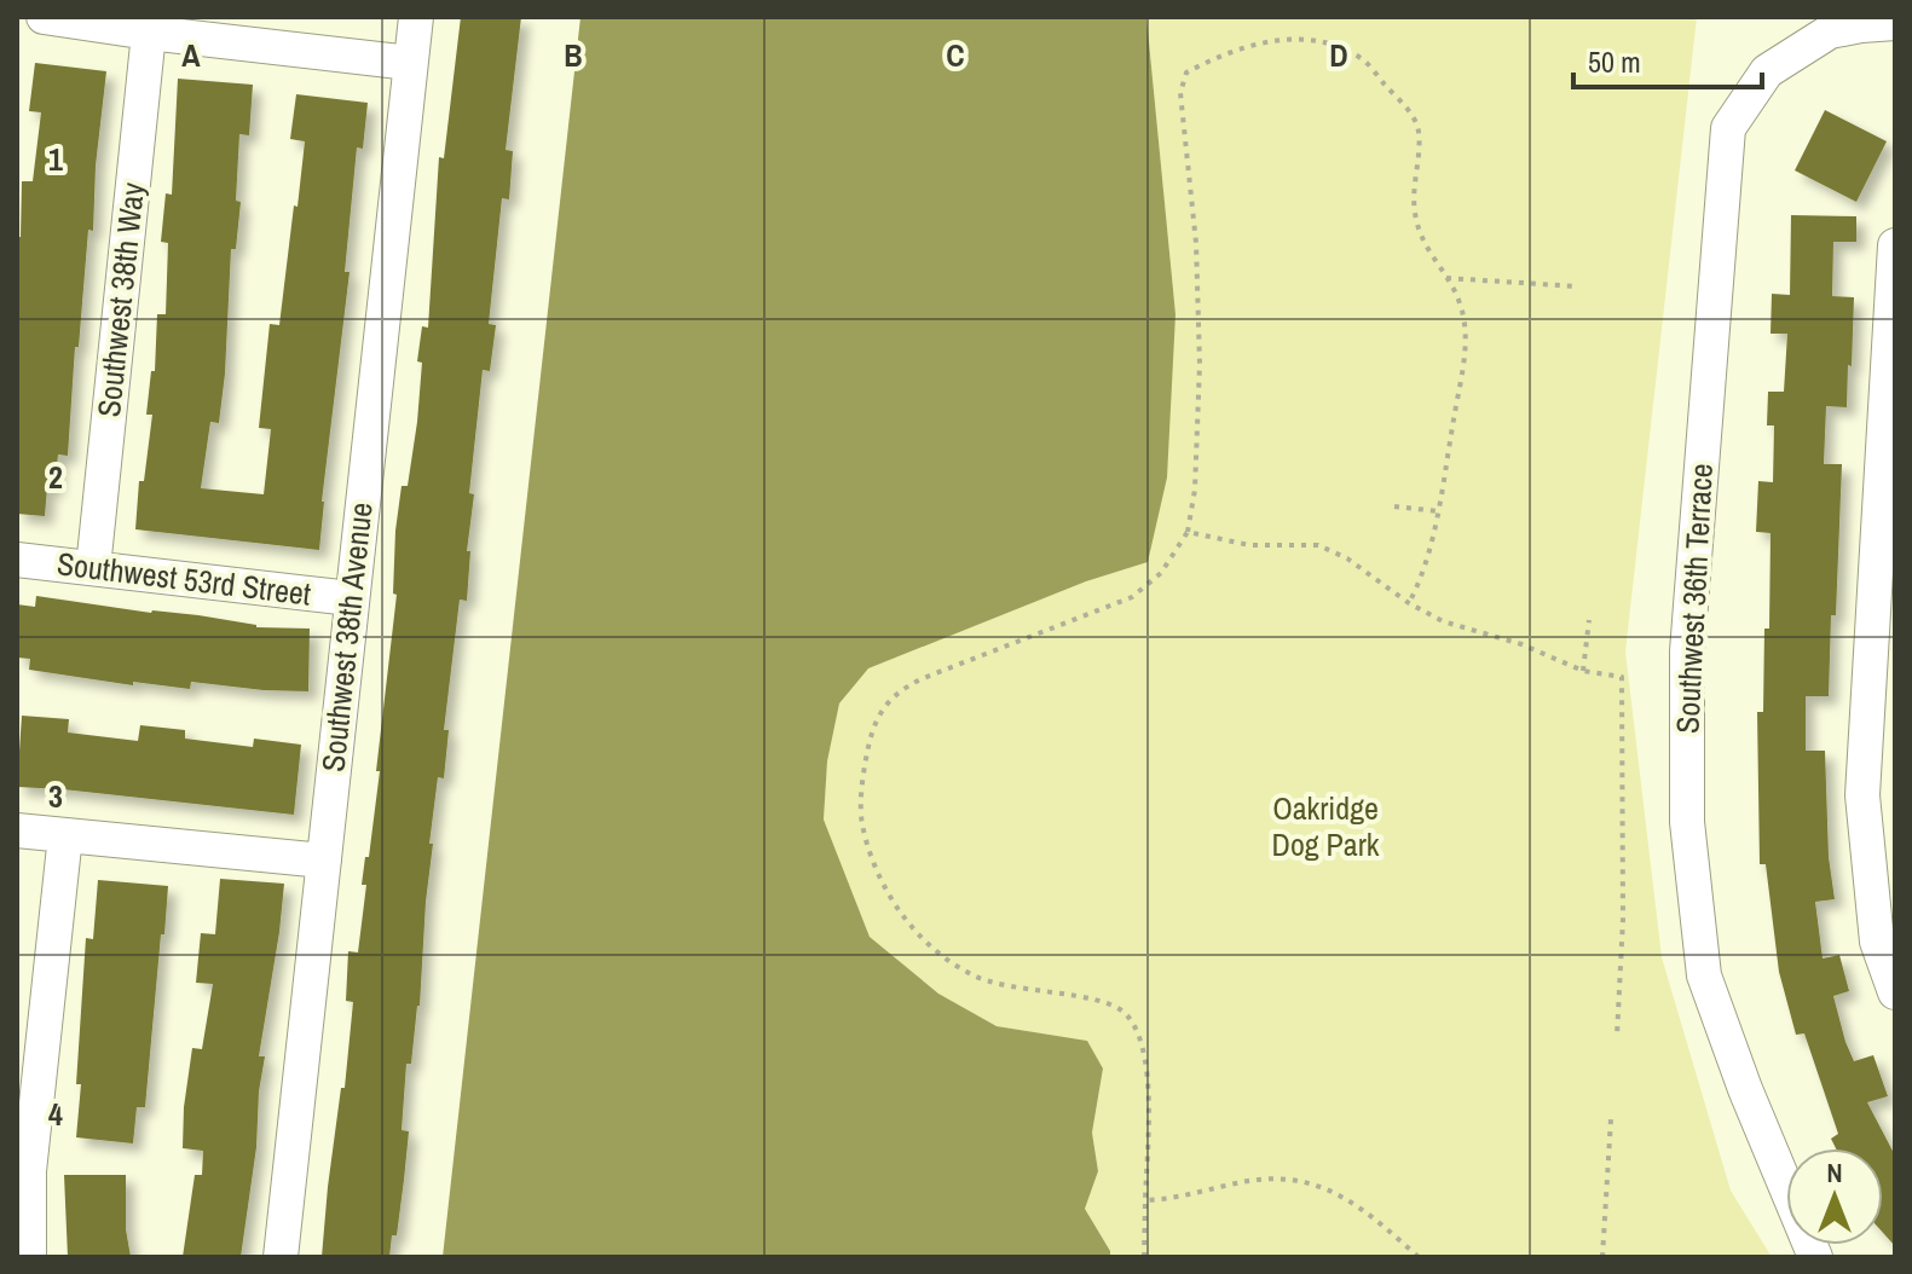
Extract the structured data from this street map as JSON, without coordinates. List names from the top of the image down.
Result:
{
  "streets": {
    "street": [
      "Southwest 38th Way",
      "Southwest 53rd Street",
      "Southwest 36th Terrace",
      "Southwest 38th Avenue"
    ]
  },
  "crossings": [
    ["Southwest 38th Way", "Southwest 53rd Street"],
    ["Southwest 53rd Street", "Southwest 38th Avenue"]
  ],
  "parks": ["Oakridge Dog Park"],
  "scale_bar": "50 m",
  "north": "top",
  "grid": {
    "columns": [
      "A",
      "B",
      "C",
      "D"
    ],
    "rows": [
      "1",
      "2",
      "3",
      "4"
    ]
  }
}
